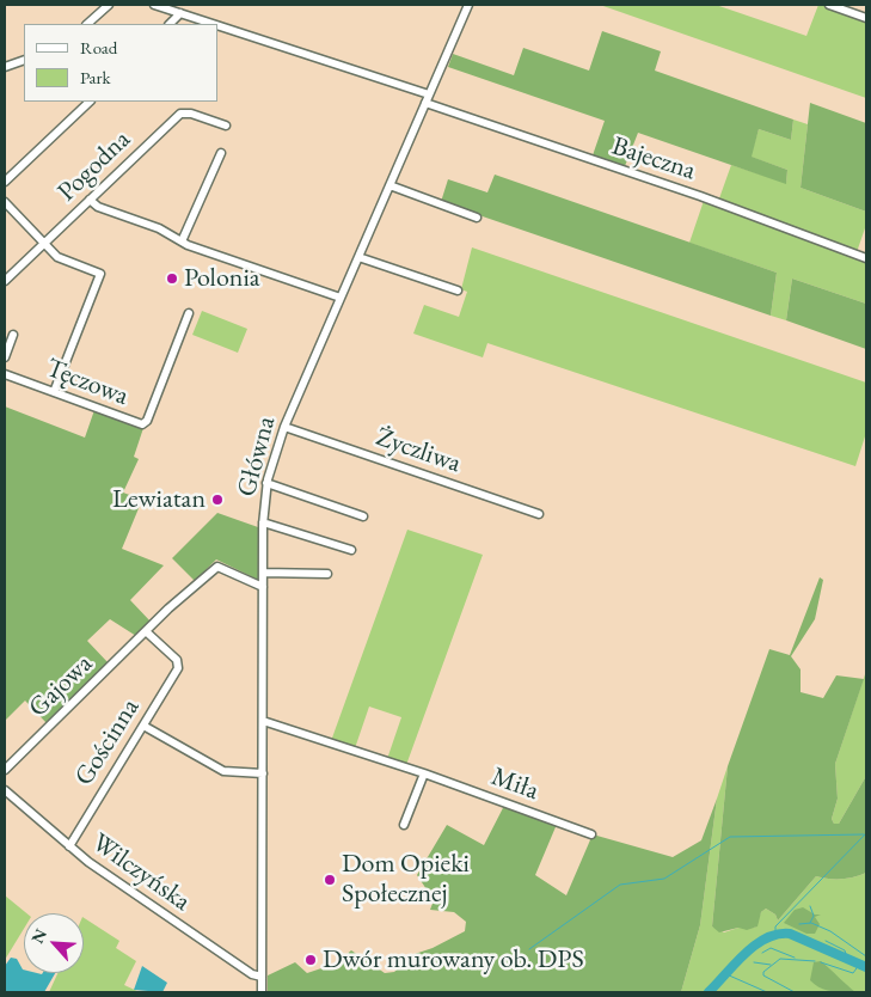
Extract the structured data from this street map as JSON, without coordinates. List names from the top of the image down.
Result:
{
  "streets": {
    "street": [
      "Bajeczna",
      "Pogodna",
      "Tęczowa",
      "Życzliwa",
      "Główna",
      "Gajowa",
      "Gościnna",
      "Miła",
      "Wilczyńska"
    ]
  },
  "crossings": [
    ["Bajeczna", "Główna"],
    ["Życzliwa", "Główna"],
    ["Główna", "Gajowa"],
    ["Główna", "Miła"],
    ["Główna", "Wilczyńska"],
    ["Gajowa", "Gościnna"],
    ["Gościnna", "Wilczyńska"]
  ],
  "places": [
    "Polonia",
    "Lewiatan",
    "Dom Opieki Społecznej",
    "Dwór murowany ob. DPS"
  ],
  "legend": ["Road", "Park"],
  "north": "top left"
}
